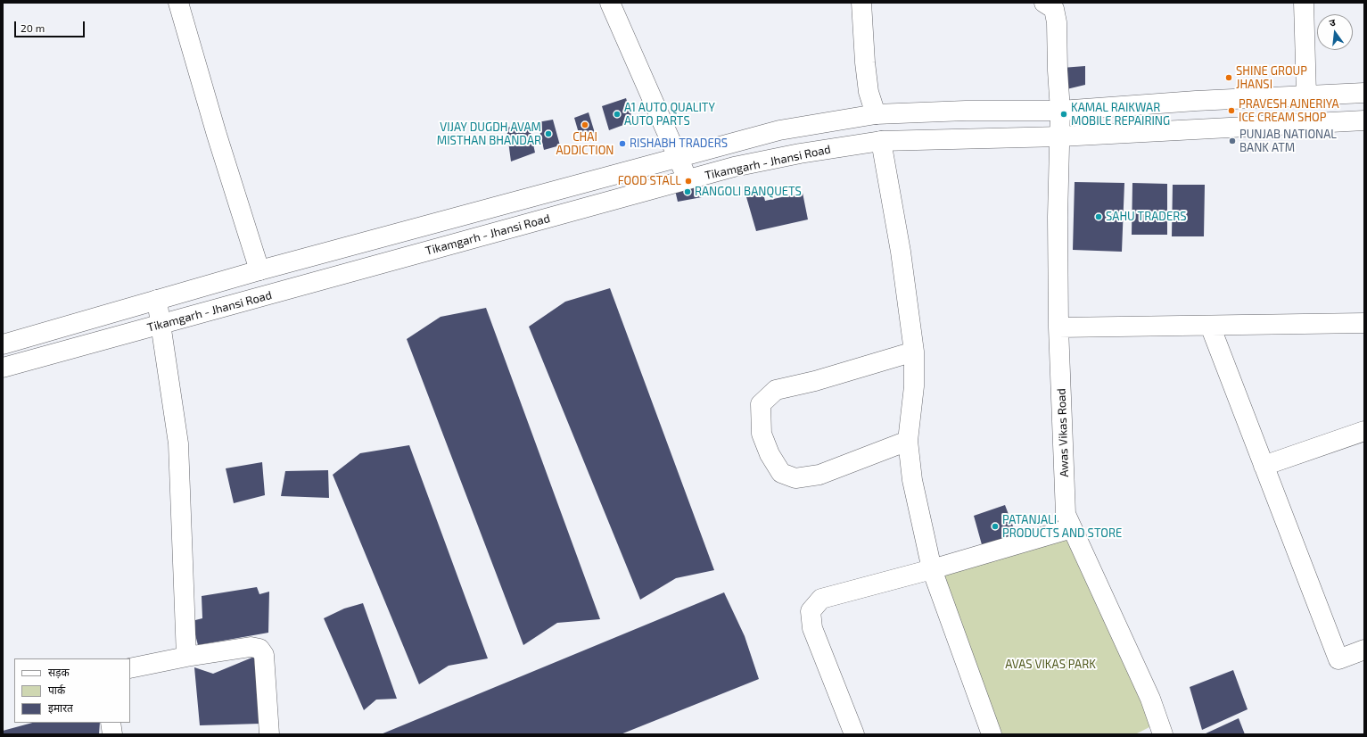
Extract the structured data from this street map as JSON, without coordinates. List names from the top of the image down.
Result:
{
  "streets": {
    "street": ["Tikamgarh - Jhansi Road", "Awas Vikas Road"]
  },
  "crossings": [
    ["Tikamgarh - Jhansi Road", "Awas Vikas Road"]
  ],
  "parks": ["AVAS VIKAS PARK"],
  "places": [
    "SHINE GROUP JHANSI",
    "PRAVESH AJNERIYA ICE CREAM SHOP",
    "A1 AUTO QUALITY AUTO PARTS",
    "KAMAL RAIKWAR MOBILE REPAIRING",
    "CHAI ADDICTION",
    "VIJAY DUGDH AVAM MISTHAN BHANDAR",
    "PUNJAB NATIONAL BANK ATM",
    "RISHABH TRADERS",
    "FOOD STALL",
    "RANGOLI BANQUETS",
    "SAHU TRADERS",
    "PATANJALI PRODUCTS AND STORE"
  ],
  "legend": ["सड़क", "पार्क", "इमारत"],
  "scale_bar": "20 m",
  "north": "top"
}
